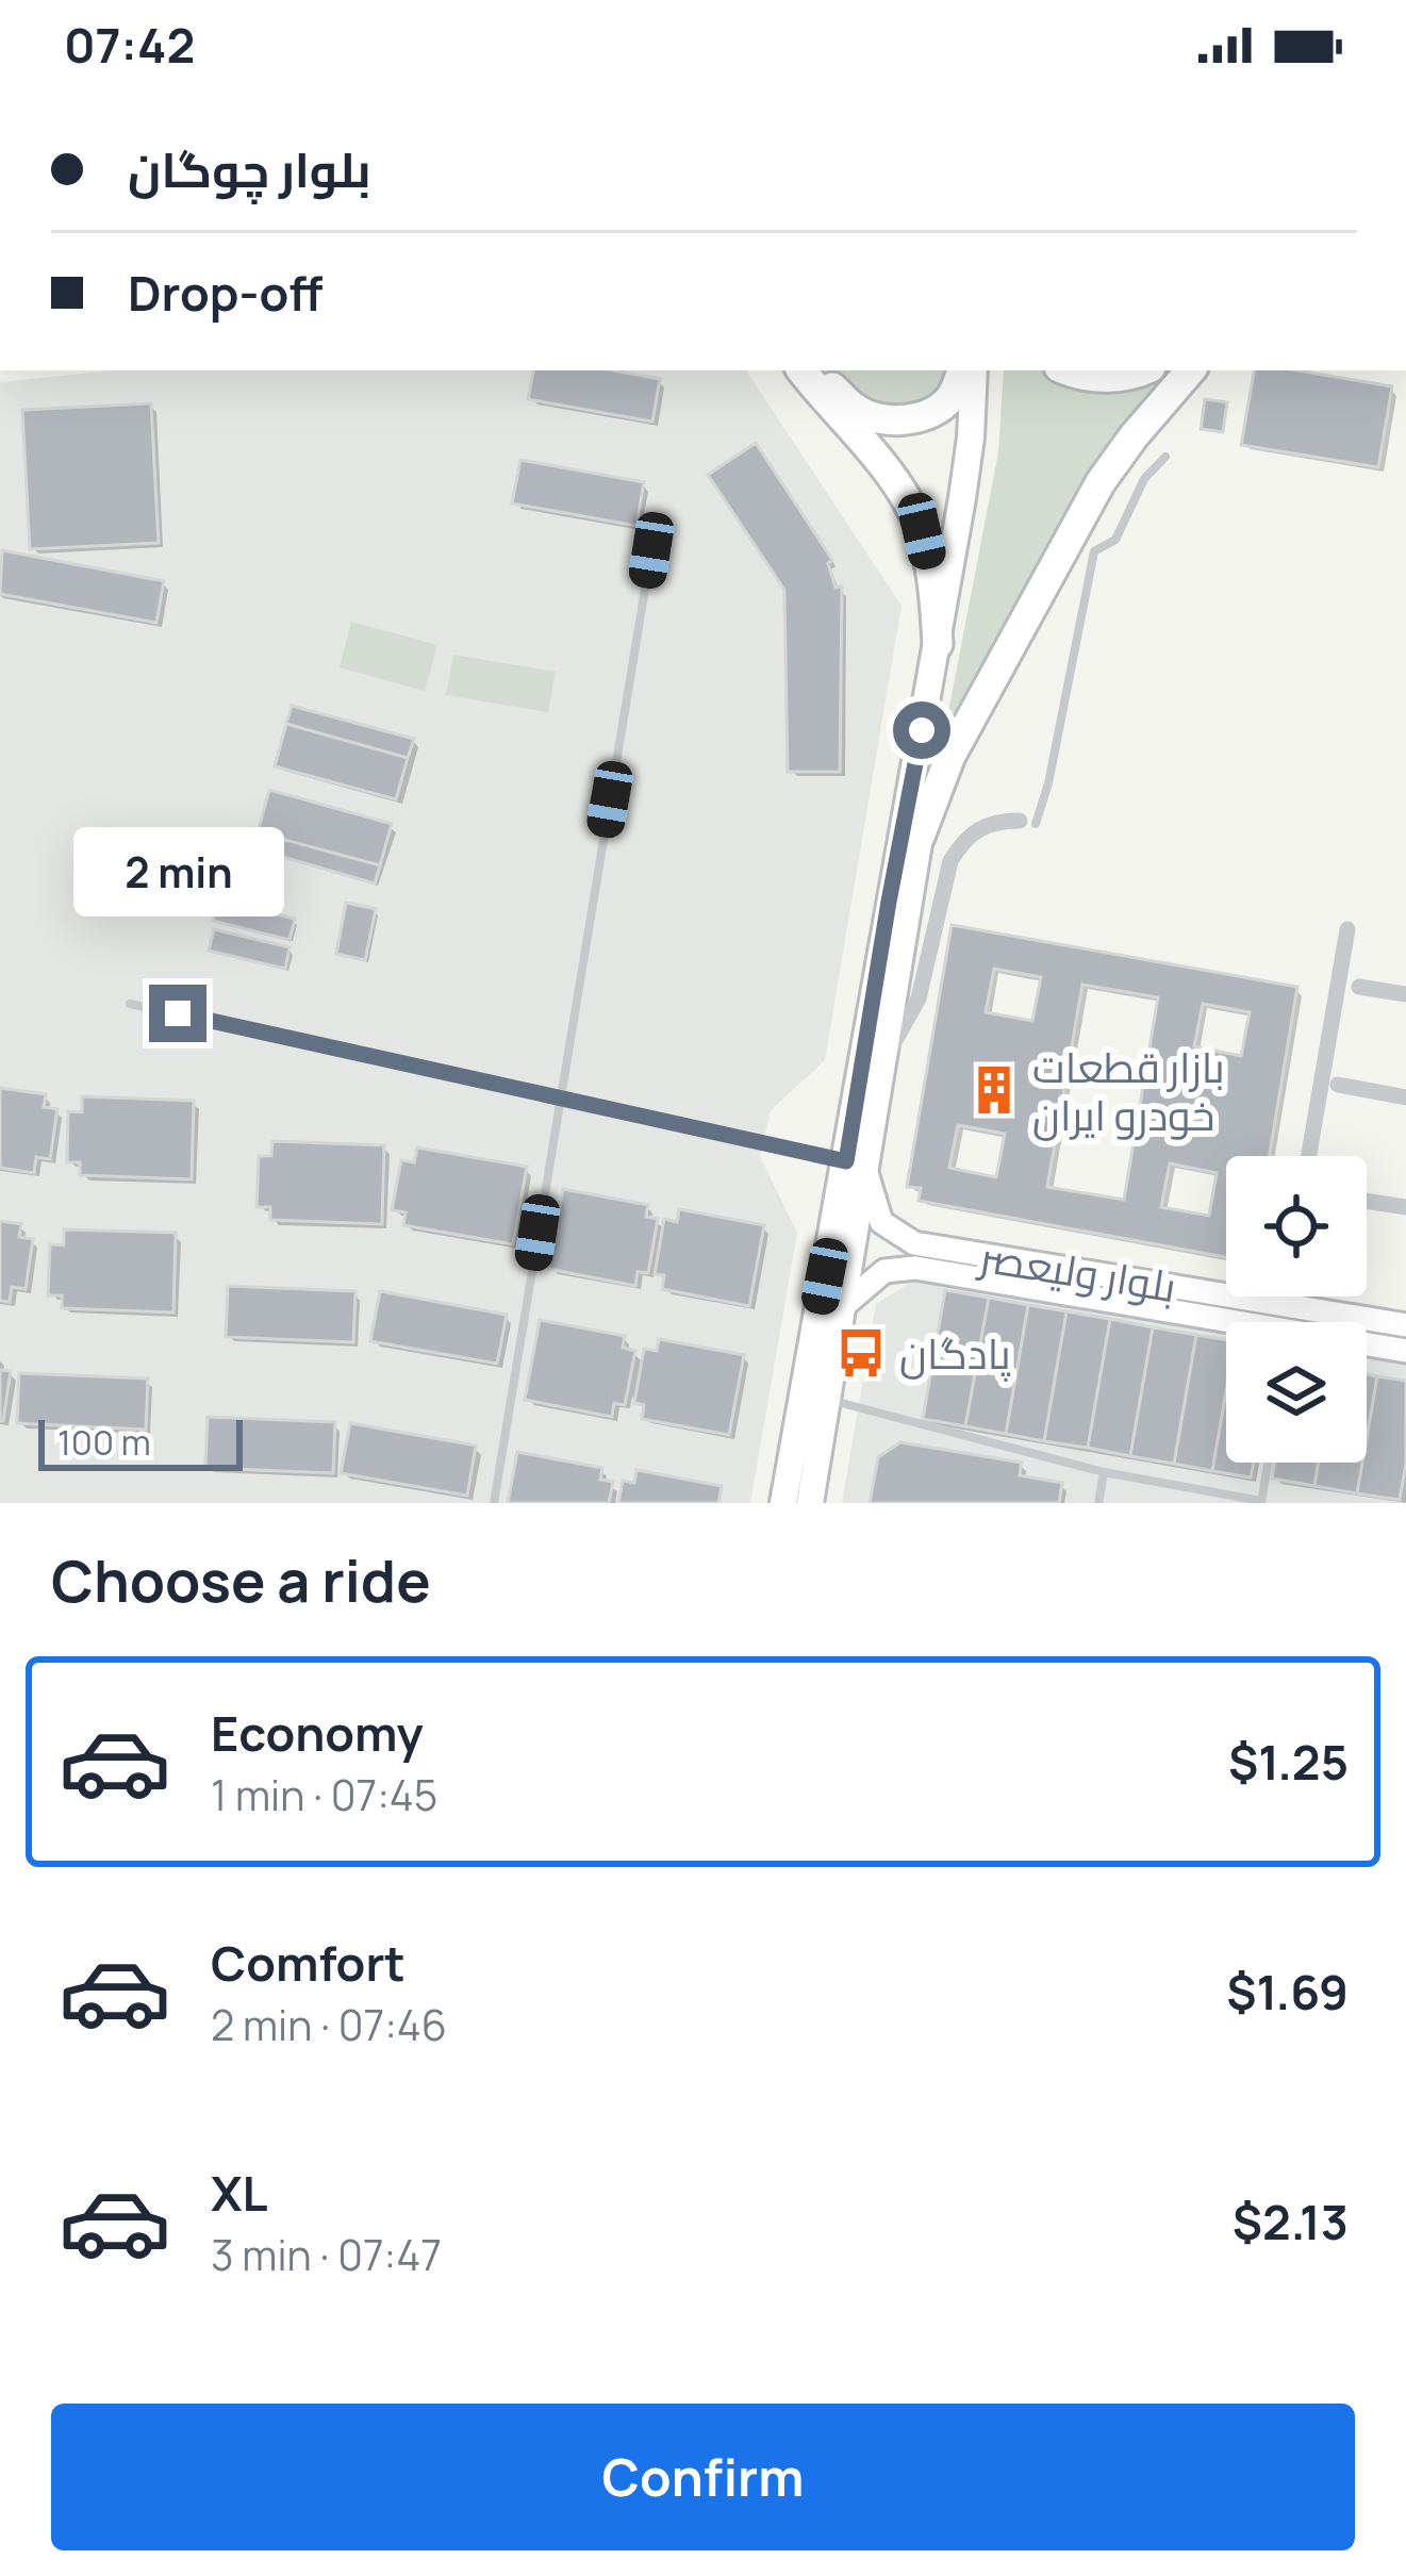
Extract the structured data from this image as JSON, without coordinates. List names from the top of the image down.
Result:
{
  "streets": {
    "main road": ["بلوار ولیعصر"]
  },
  "places": {
    "building": ["بازار قطعات خودرو ایران"],
    "bus stop": ["پادگان"]
  },
  "scale_bar": "100 m",
  "page": {
    "status": "07:42",
    "banner": ["بلوار چوگان", "Drop-off"],
    "bubble": "2 min",
    "scale": "100 m",
    "heading": "Choose a ride",
    "list": [
      {
        "name": "Economy",
        "note": "1 min · 07:45",
        "value": "$1.25"
      },
      {
        "name": "Comfort",
        "note": "2 min · 07:46",
        "value": "$1.69"
      },
      {
        "name": "XL",
        "note": "3 min · 07:47",
        "value": "$2.13"
      }
    ],
    "buttons": "Confirm"
  }
}
